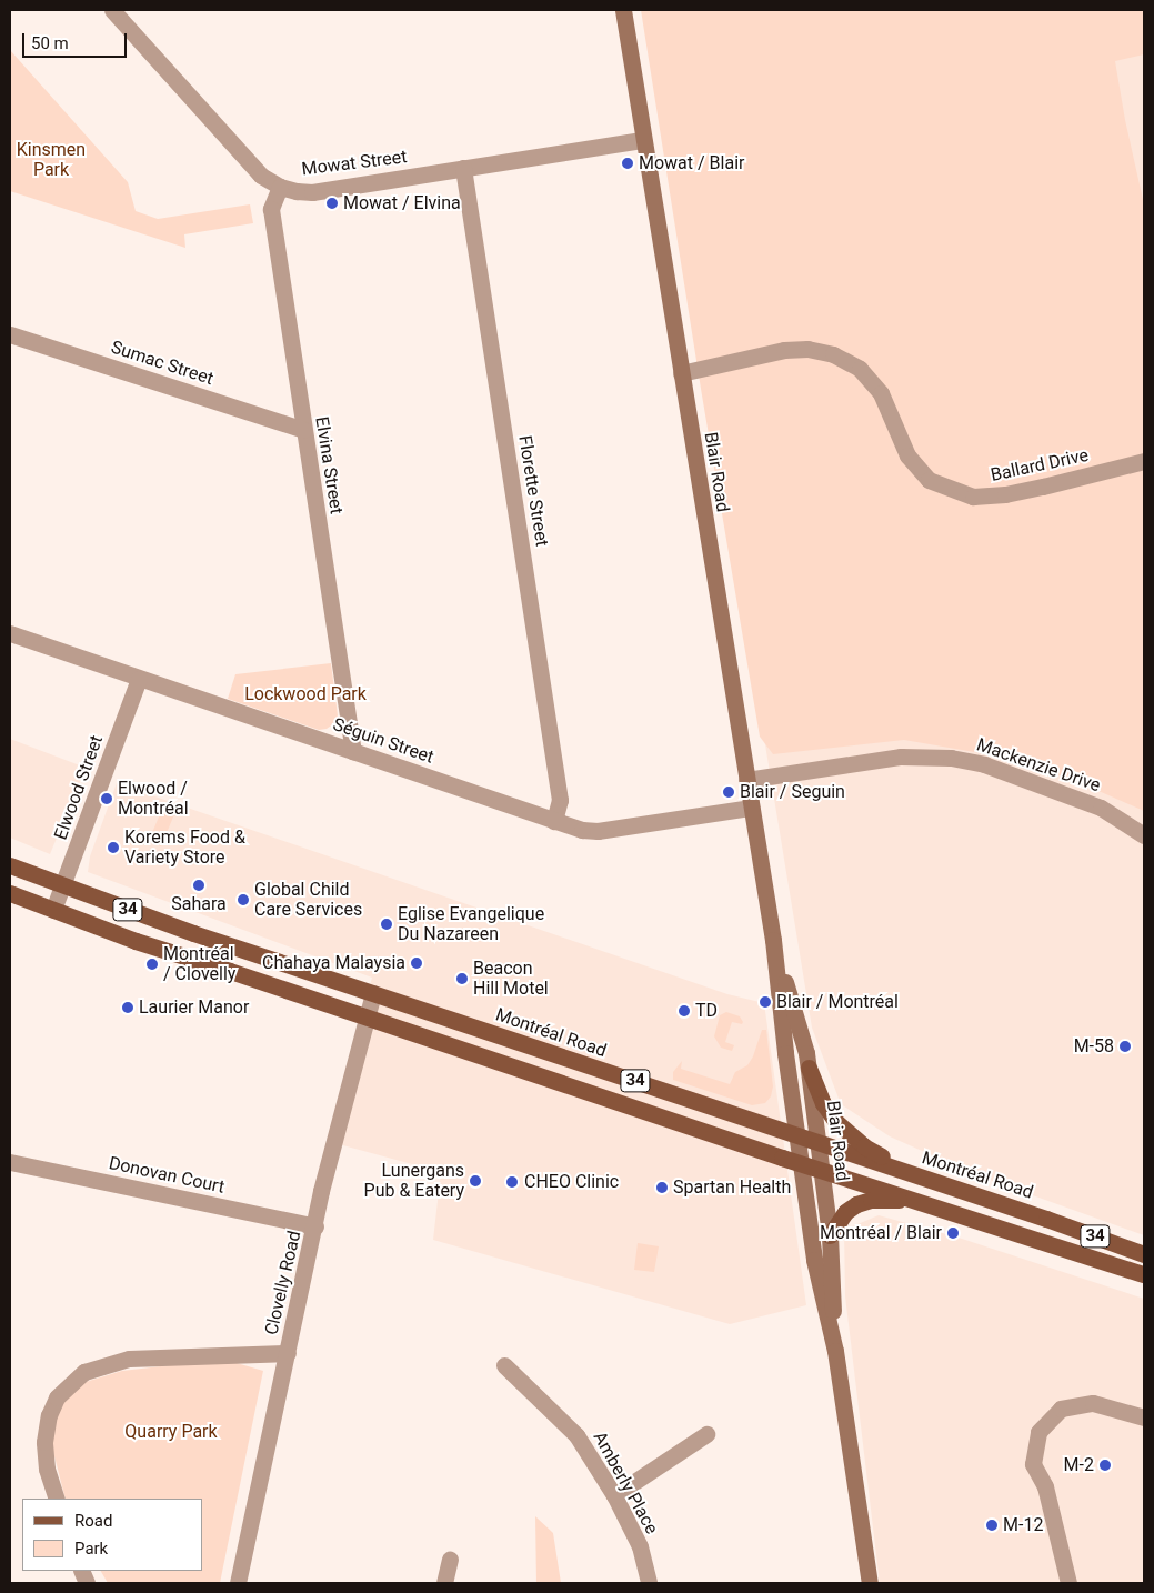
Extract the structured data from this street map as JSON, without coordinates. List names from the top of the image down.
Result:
{
  "streets": {
    "main road": ["Blair Road", "34", "Montréal Road"],
    "street": [
      "Mowat Street",
      "Sumac Street",
      "Elvina Street",
      "Ballard Drive",
      "Florette Street",
      "Séguin Street",
      "Mackenzie Drive",
      "Elwood Street",
      "Donovan Court",
      "Clovelly Road",
      "Amberly Place"
    ]
  },
  "crossings": [
    ["Mowat Street", "Elvina Street"],
    ["Mowat Street", "Blair Road"],
    ["Mowat Street", "Florette Street"],
    ["Sumac Street", "Elvina Street"],
    ["Elvina Street", "Séguin Street"],
    ["Ballard Drive", "Blair Road"],
    ["Blair Road", "Séguin Street"],
    ["Blair Road", "Mackenzie Drive"],
    ["Blair Road", "34"],
    ["Blair Road", "Montréal Road"],
    ["Florette Street", "Séguin Street"],
    ["Séguin Street", "Elwood Street"],
    ["Elwood Street", "34"],
    ["Elwood Street", "Montréal Road"],
    ["34", "Clovelly Road"],
    ["Montréal Road", "Clovelly Road"],
    ["Donovan Court", "Clovelly Road"]
  ],
  "parks": ["Kinsmen Park", "Lockwood Park", "Quarry Park"],
  "places": [
    "Mowat / Blair",
    "Mowat / Elvina",
    "Blair / Seguin",
    "Elwood / Montréal",
    "Korems Food & Variety Store",
    "Sahara",
    "Global Child Care Services",
    "Eglise Evangelique Du Nazareen",
    "Chahaya Malaysia",
    "Montréal / Clovelly",
    "Beacon Hill Motel",
    "Blair / Montréal",
    "Laurier Manor",
    "TD",
    "M-58",
    "Lunergans Pub & Eatery",
    "CHEO Clinic",
    "Spartan Health",
    "Montréal / Blair",
    "M-2",
    "M-12"
  ],
  "legend": ["Road", "Park"],
  "scale_bar": "50 m"
}
